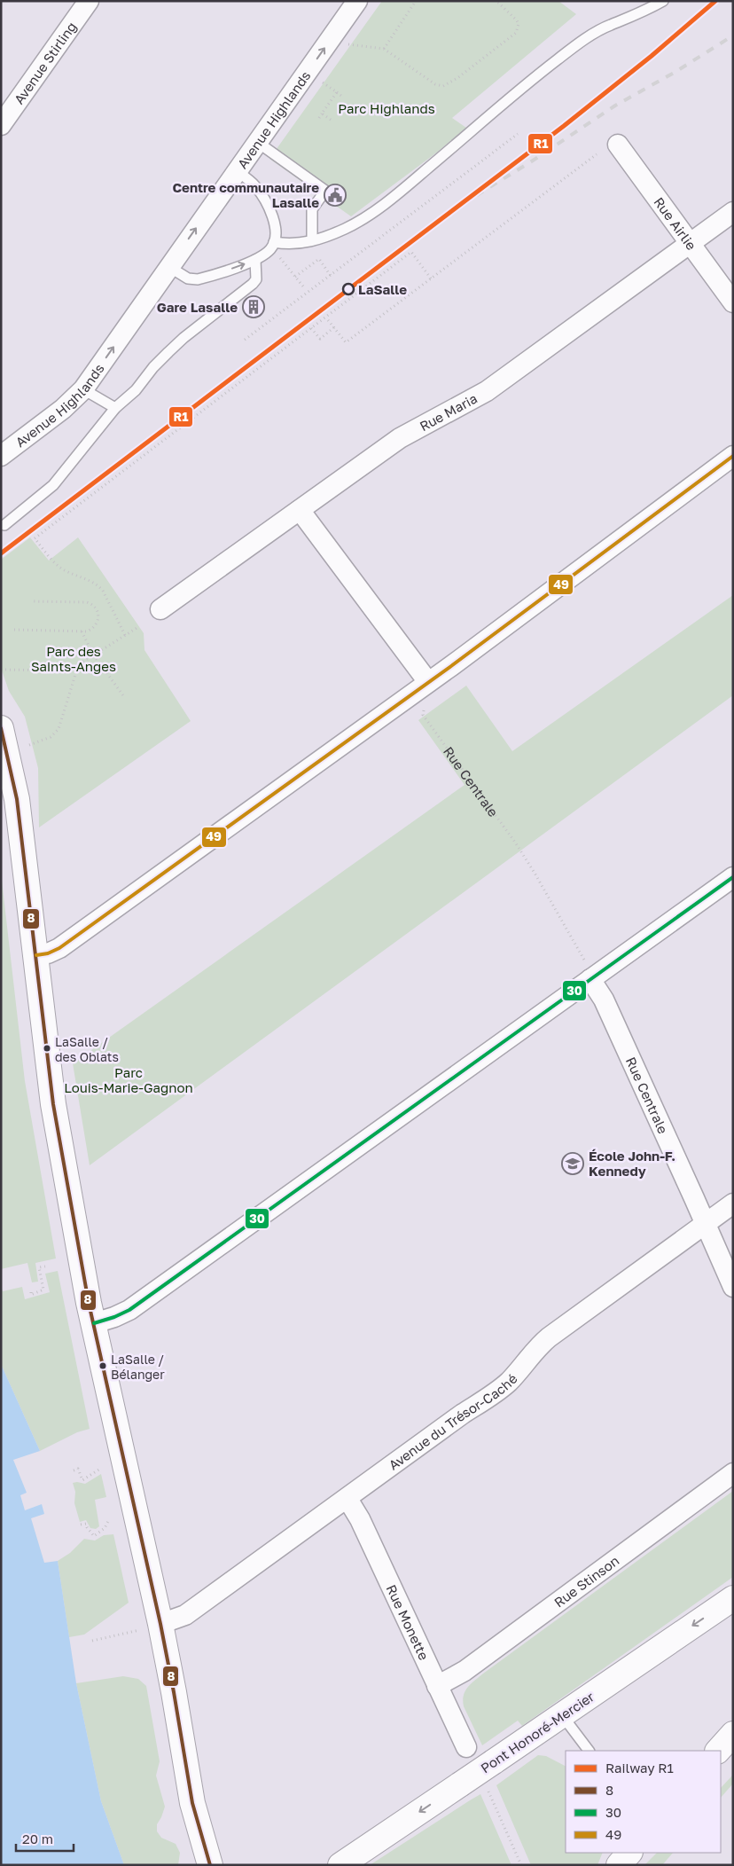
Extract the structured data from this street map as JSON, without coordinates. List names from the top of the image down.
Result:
{
  "streets": {
    "main road": ["Pont Honoré-Mercier"],
    "street": [
      "Avenue Stirling",
      "Avenue Highlands",
      "Rue Airlie",
      "Rue Maria",
      "Rue Centrale",
      "Avenue du Trésor-Caché",
      "Rue Stinson",
      "Rue Monette"
    ]
  },
  "crossings": [
    ["Rue Airlie", "Rue Maria"],
    ["Rue Centrale", "Avenue du Trésor-Caché"],
    ["Avenue du Trésor-Caché", "Rue Monette"],
    ["Rue Stinson", "Rue Monette"]
  ],
  "one_way": ["Avenue Highlands", "Pont Honoré-Mercier"],
  "parks": ["Parc Highlands", "Parc des Saints-Anges", "Parc Louis-Marie-Gagnon"],
  "places": {
    "public building": ["Centre communautaire Lasalle"],
    "other": ["LaSalle", "LaSalle / des Oblats", "LaSalle / Bélanger"],
    "building": ["Gare Lasalle"],
    "school or university": ["École John-F. Kennedy"]
  },
  "lines": [
    "rail line R1",
    "transit line 49",
    "transit line 8",
    "transit line 30"
  ],
  "legend": [
    "Railway R1",
    "8",
    "30",
    "49"
  ],
  "scale_bar": "20 m"
}
